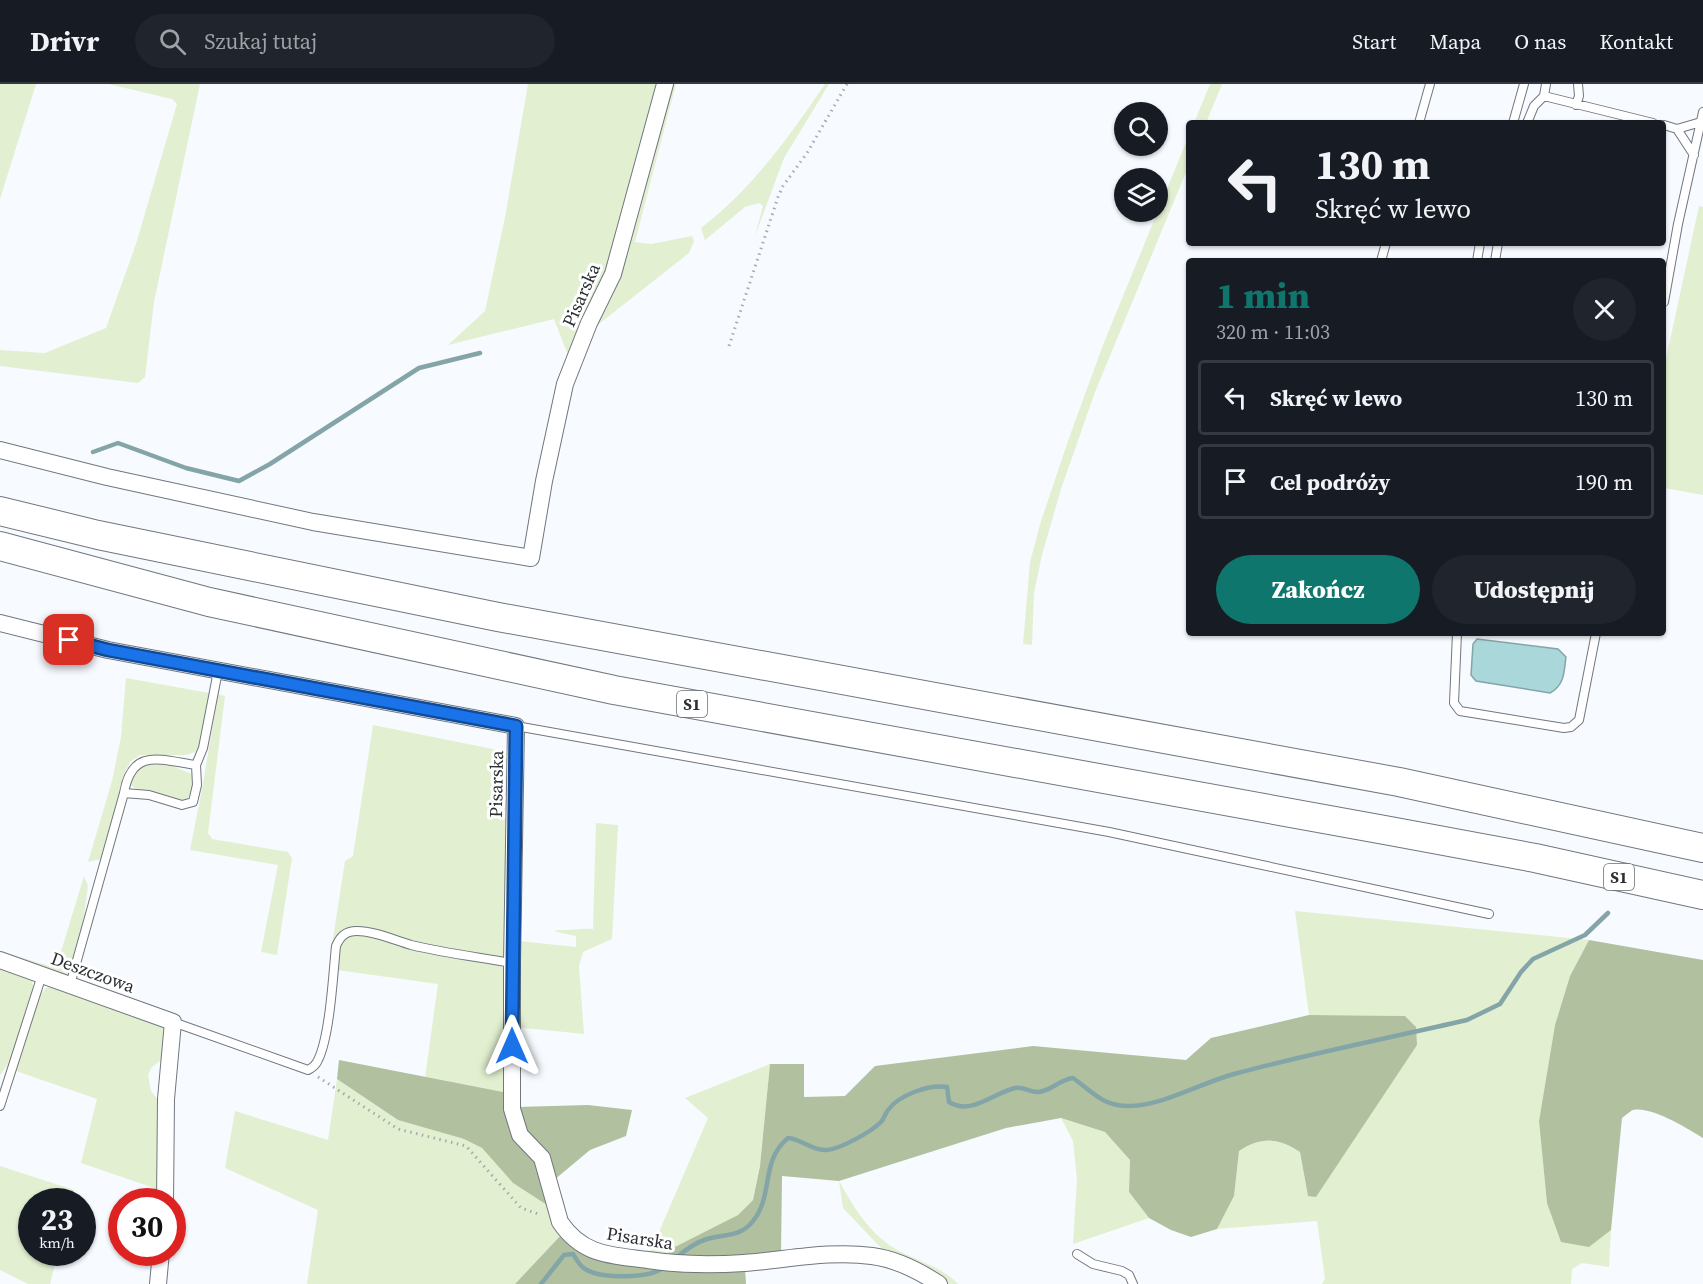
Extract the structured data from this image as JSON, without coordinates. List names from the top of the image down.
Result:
{
  "streets": {
    "highway": ["S1"],
    "street": ["Pisarska", "Deszczowa"]
  },
  "page": {
    "header": "Drivr",
    "search": "Szukaj tutaj",
    "nav": [
      "Start",
      "Mapa",
      "O nas",
      "Kontakt"
    ],
    "turn": ["130 m", "Skręć w lewo"],
    "heading": ["1 min", "320 m · 11:03"],
    "list": [
      {
        "name": "Skręć w lewo",
        "value": "130 m"
      },
      {
        "name": "Cel podróży",
        "value": "190 m"
      }
    ],
    "buttons": ["Zakończ", "Udostępnij"],
    "speed": "23 km/h",
    "limit": "30"
  }
}
